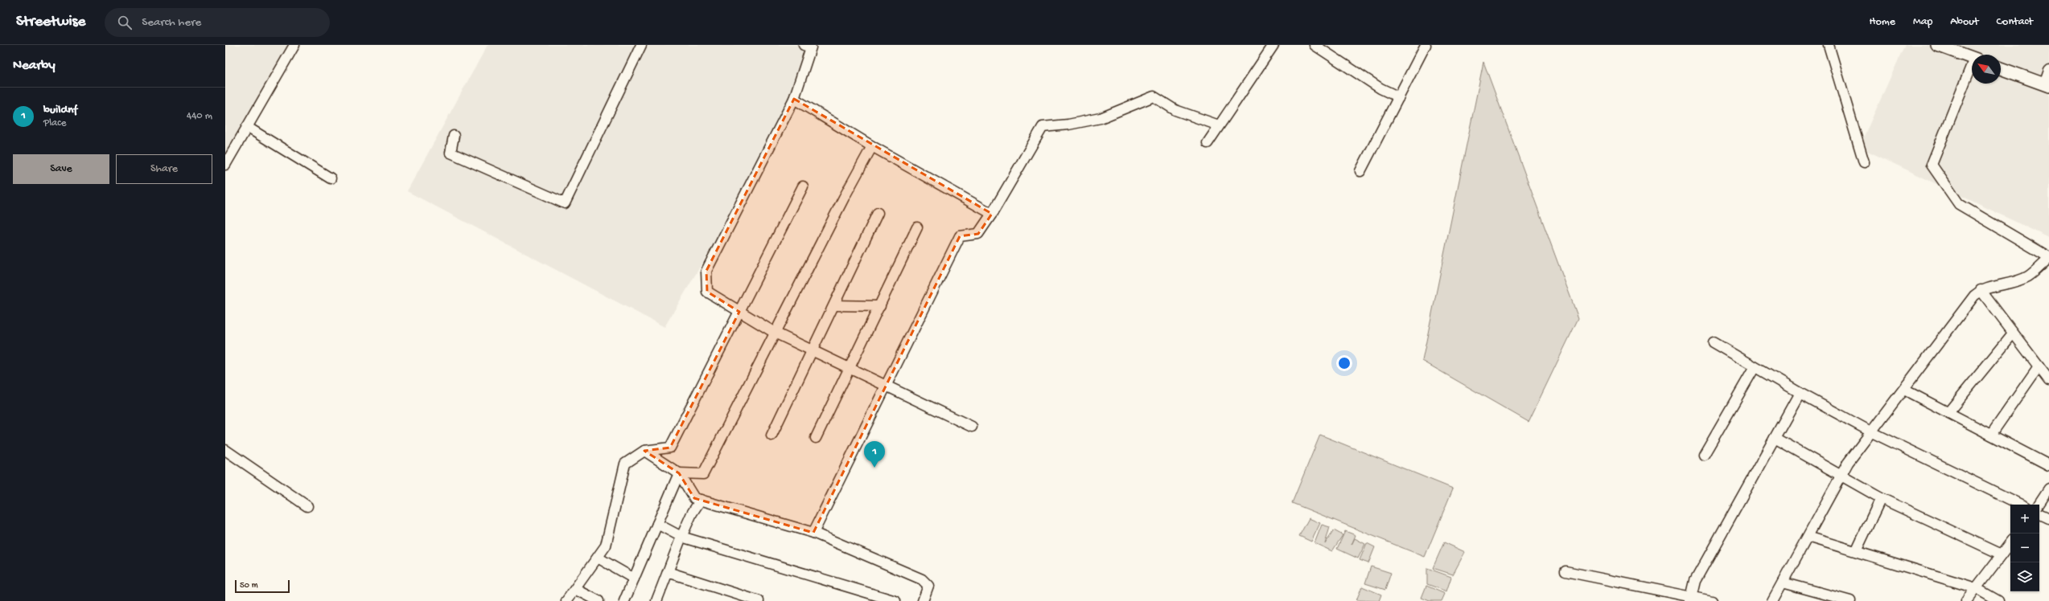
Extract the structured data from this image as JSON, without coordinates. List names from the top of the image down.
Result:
{
  "scale_bar": "50 m",
  "north": "top left",
  "page": {
    "header": "Streetwise",
    "search": "Search here",
    "nav": [
      "Home",
      "Map",
      "About",
      "Contact"
    ],
    "heading": "Nearby",
    "list": [
      {
        "mark": "1",
        "name": "buildnf",
        "note": "Place",
        "value": "440 m"
      }
    ],
    "buttons": ["Save", "Share"],
    "pins": "1",
    "map_buttons": ["+", "−"],
    "scale": "50 m"
  }
}
